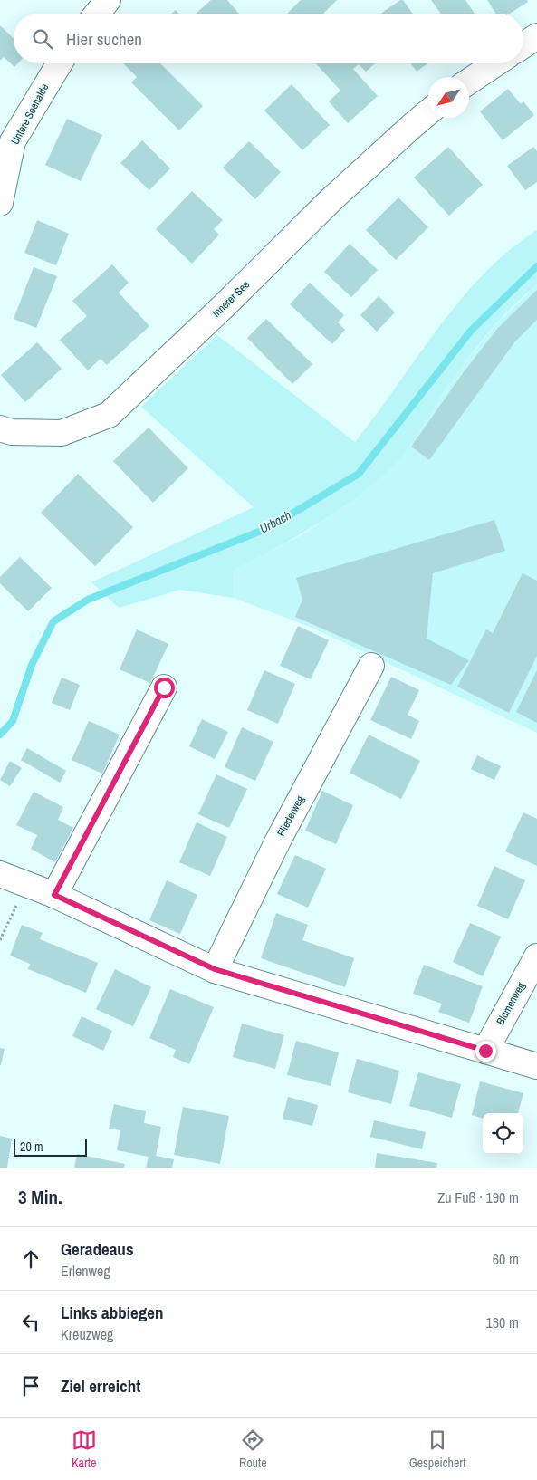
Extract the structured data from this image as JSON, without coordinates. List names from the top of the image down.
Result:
{
  "streets": {
    "street": [
      "Untere Seehalde",
      "Innerer See",
      "Fliederweg",
      "Blumenweg"
    ]
  },
  "water": ["Urbach"],
  "scale_bar": "20 m",
  "north": "bottom left",
  "page": {
    "search": "Hier suchen",
    "scale": "20 m",
    "heading": ["3 Min.", "Zu Fuß · 190 m"],
    "list": [
      ["Geradeaus", "Erlenweg", "60 m"],
      ["Links abbiegen", "Kreuzweg", "130 m"],
      "Ziel erreicht"
    ],
    "nav": ["Karte", "Route", "Gespeichert"]
  }
}
